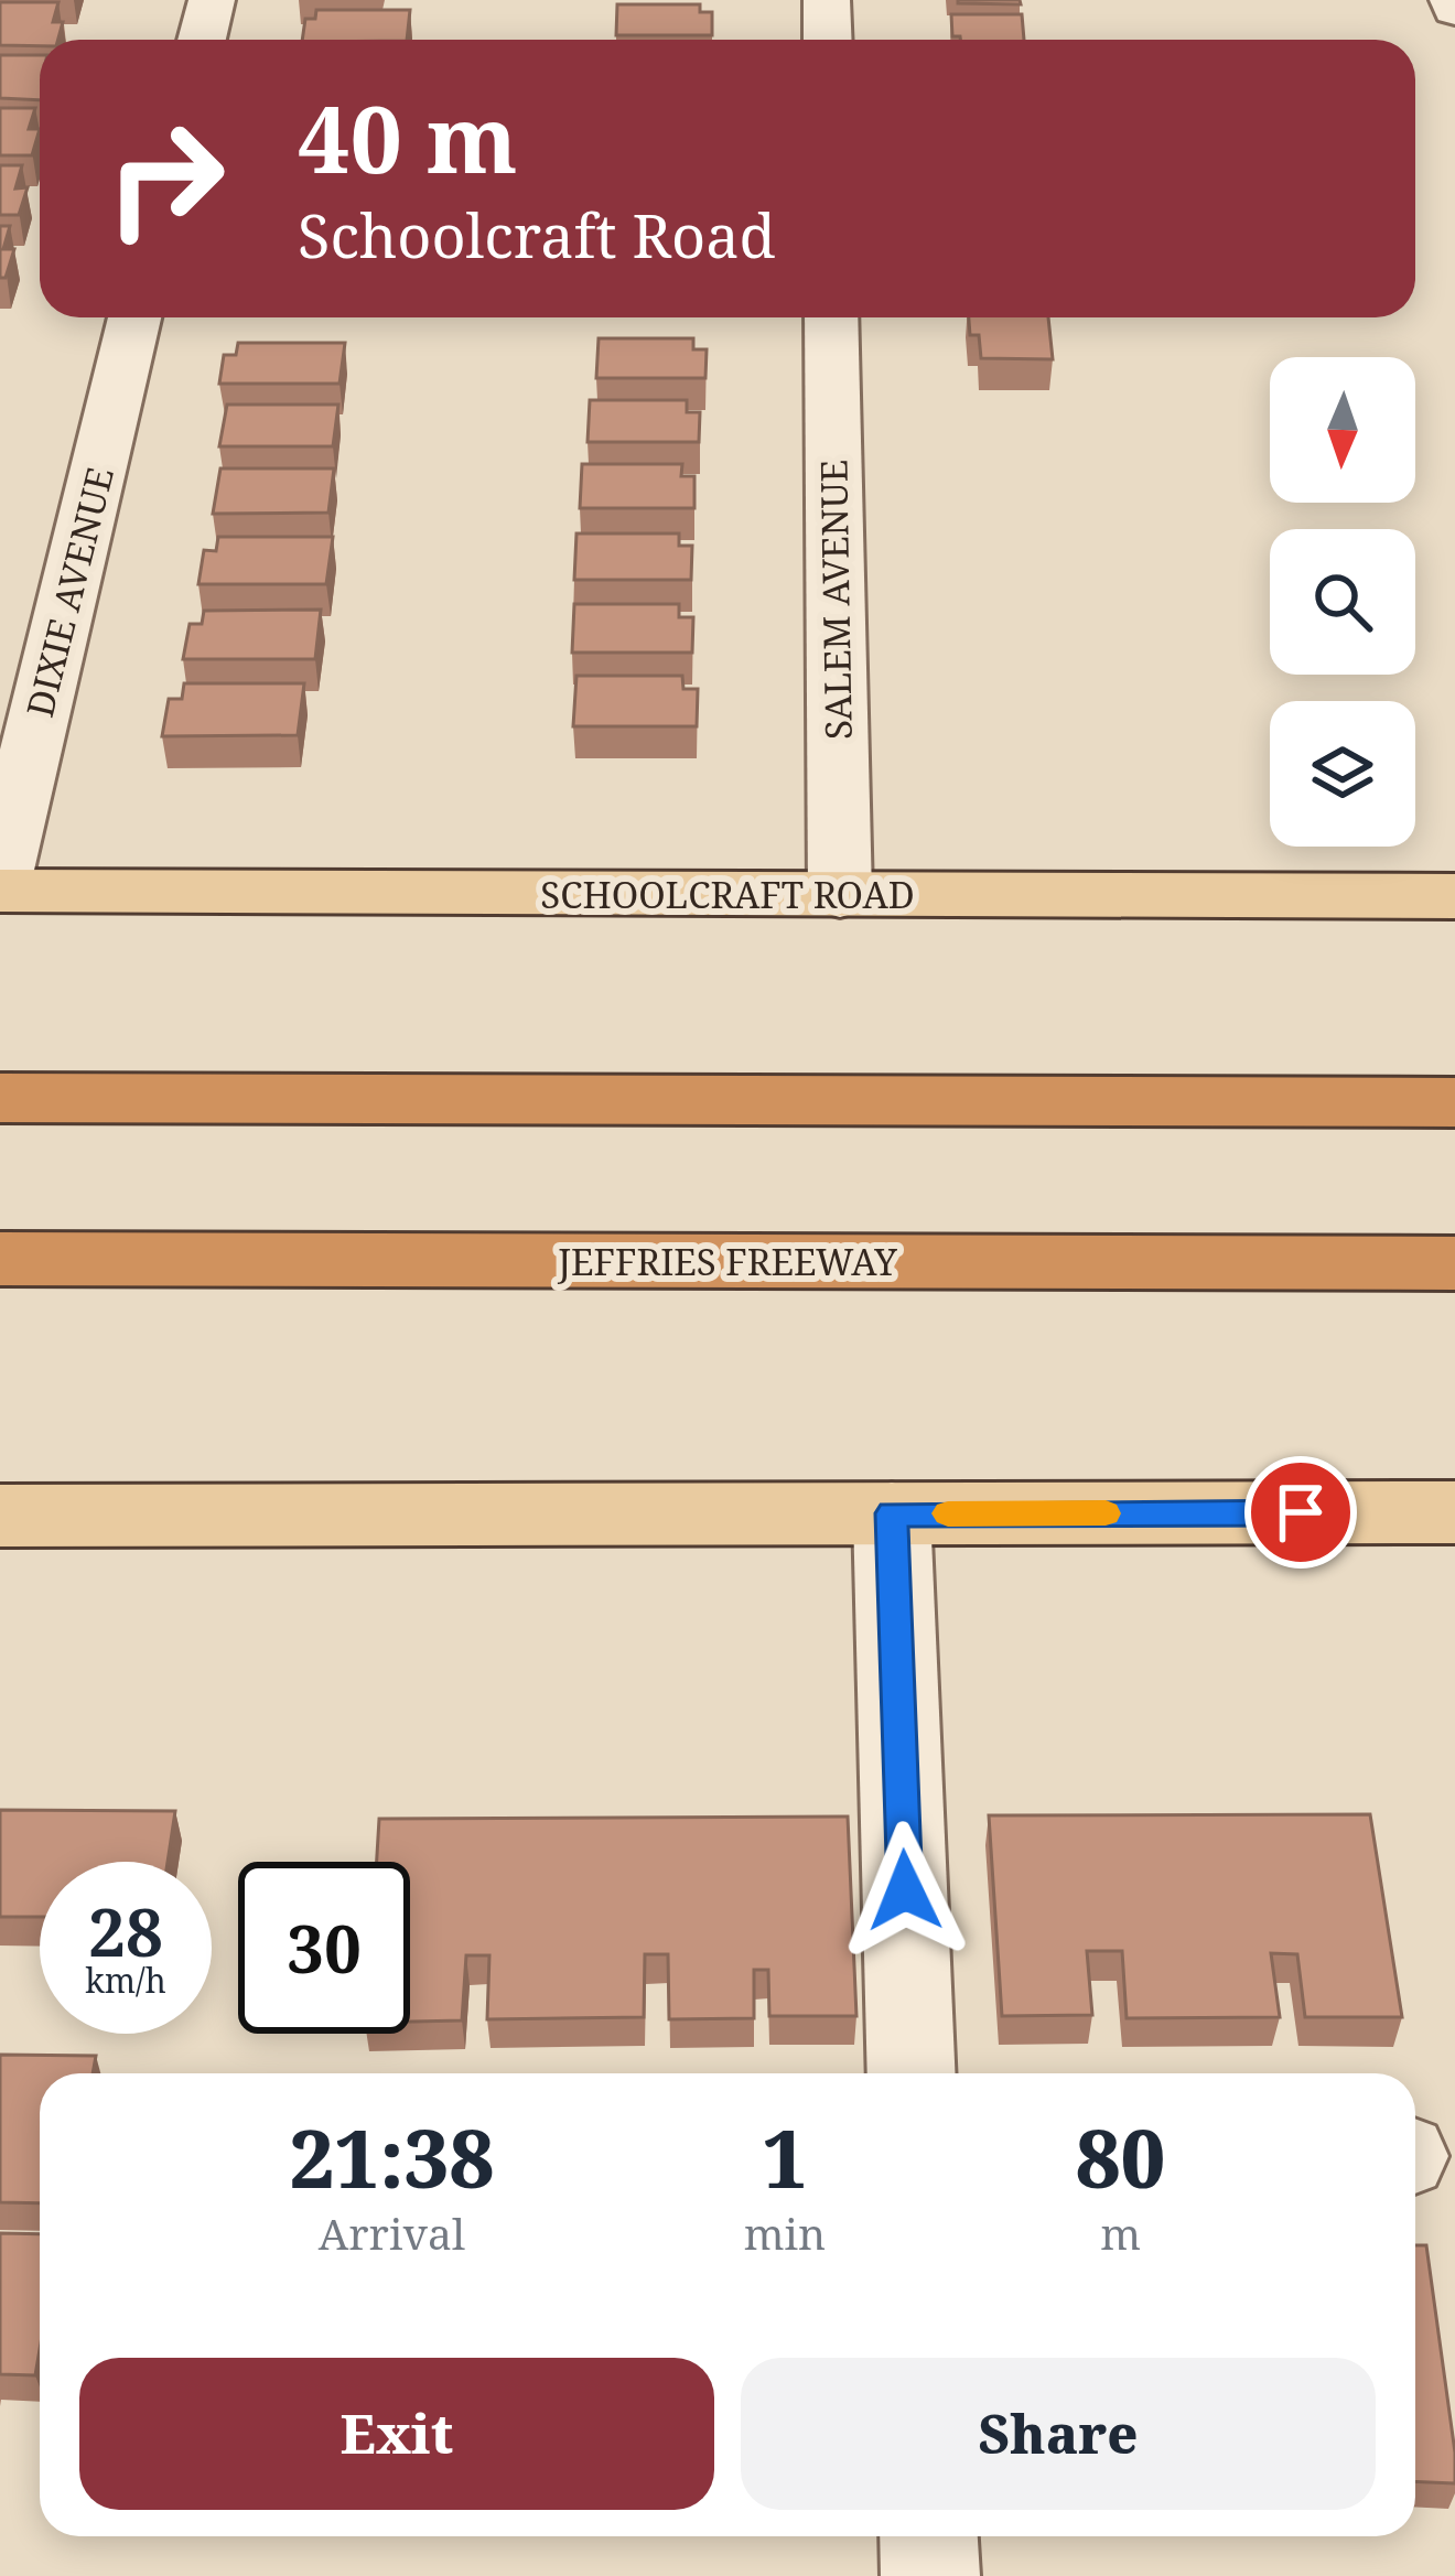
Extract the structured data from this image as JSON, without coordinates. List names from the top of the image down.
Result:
{
  "streets": {
    "highway": ["JEFFRIES FREEWAY"],
    "main road": ["SCHOOLCRAFT ROAD"],
    "street": ["DIXIE AVENUE", "SALEM AVENUE"]
  },
  "crossings": [
    ["SALEM AVENUE", "SCHOOLCRAFT ROAD"]
  ],
  "north": "bottom",
  "page": {
    "turn": ["40 m", "Schoolcraft Road"],
    "speed": "28 km/h",
    "limit": "30",
    "eta": [
      "21:38",
      "Arrival",
      "1",
      "min",
      "80",
      "m"
    ],
    "buttons": ["Exit", "Share"]
  }
}
